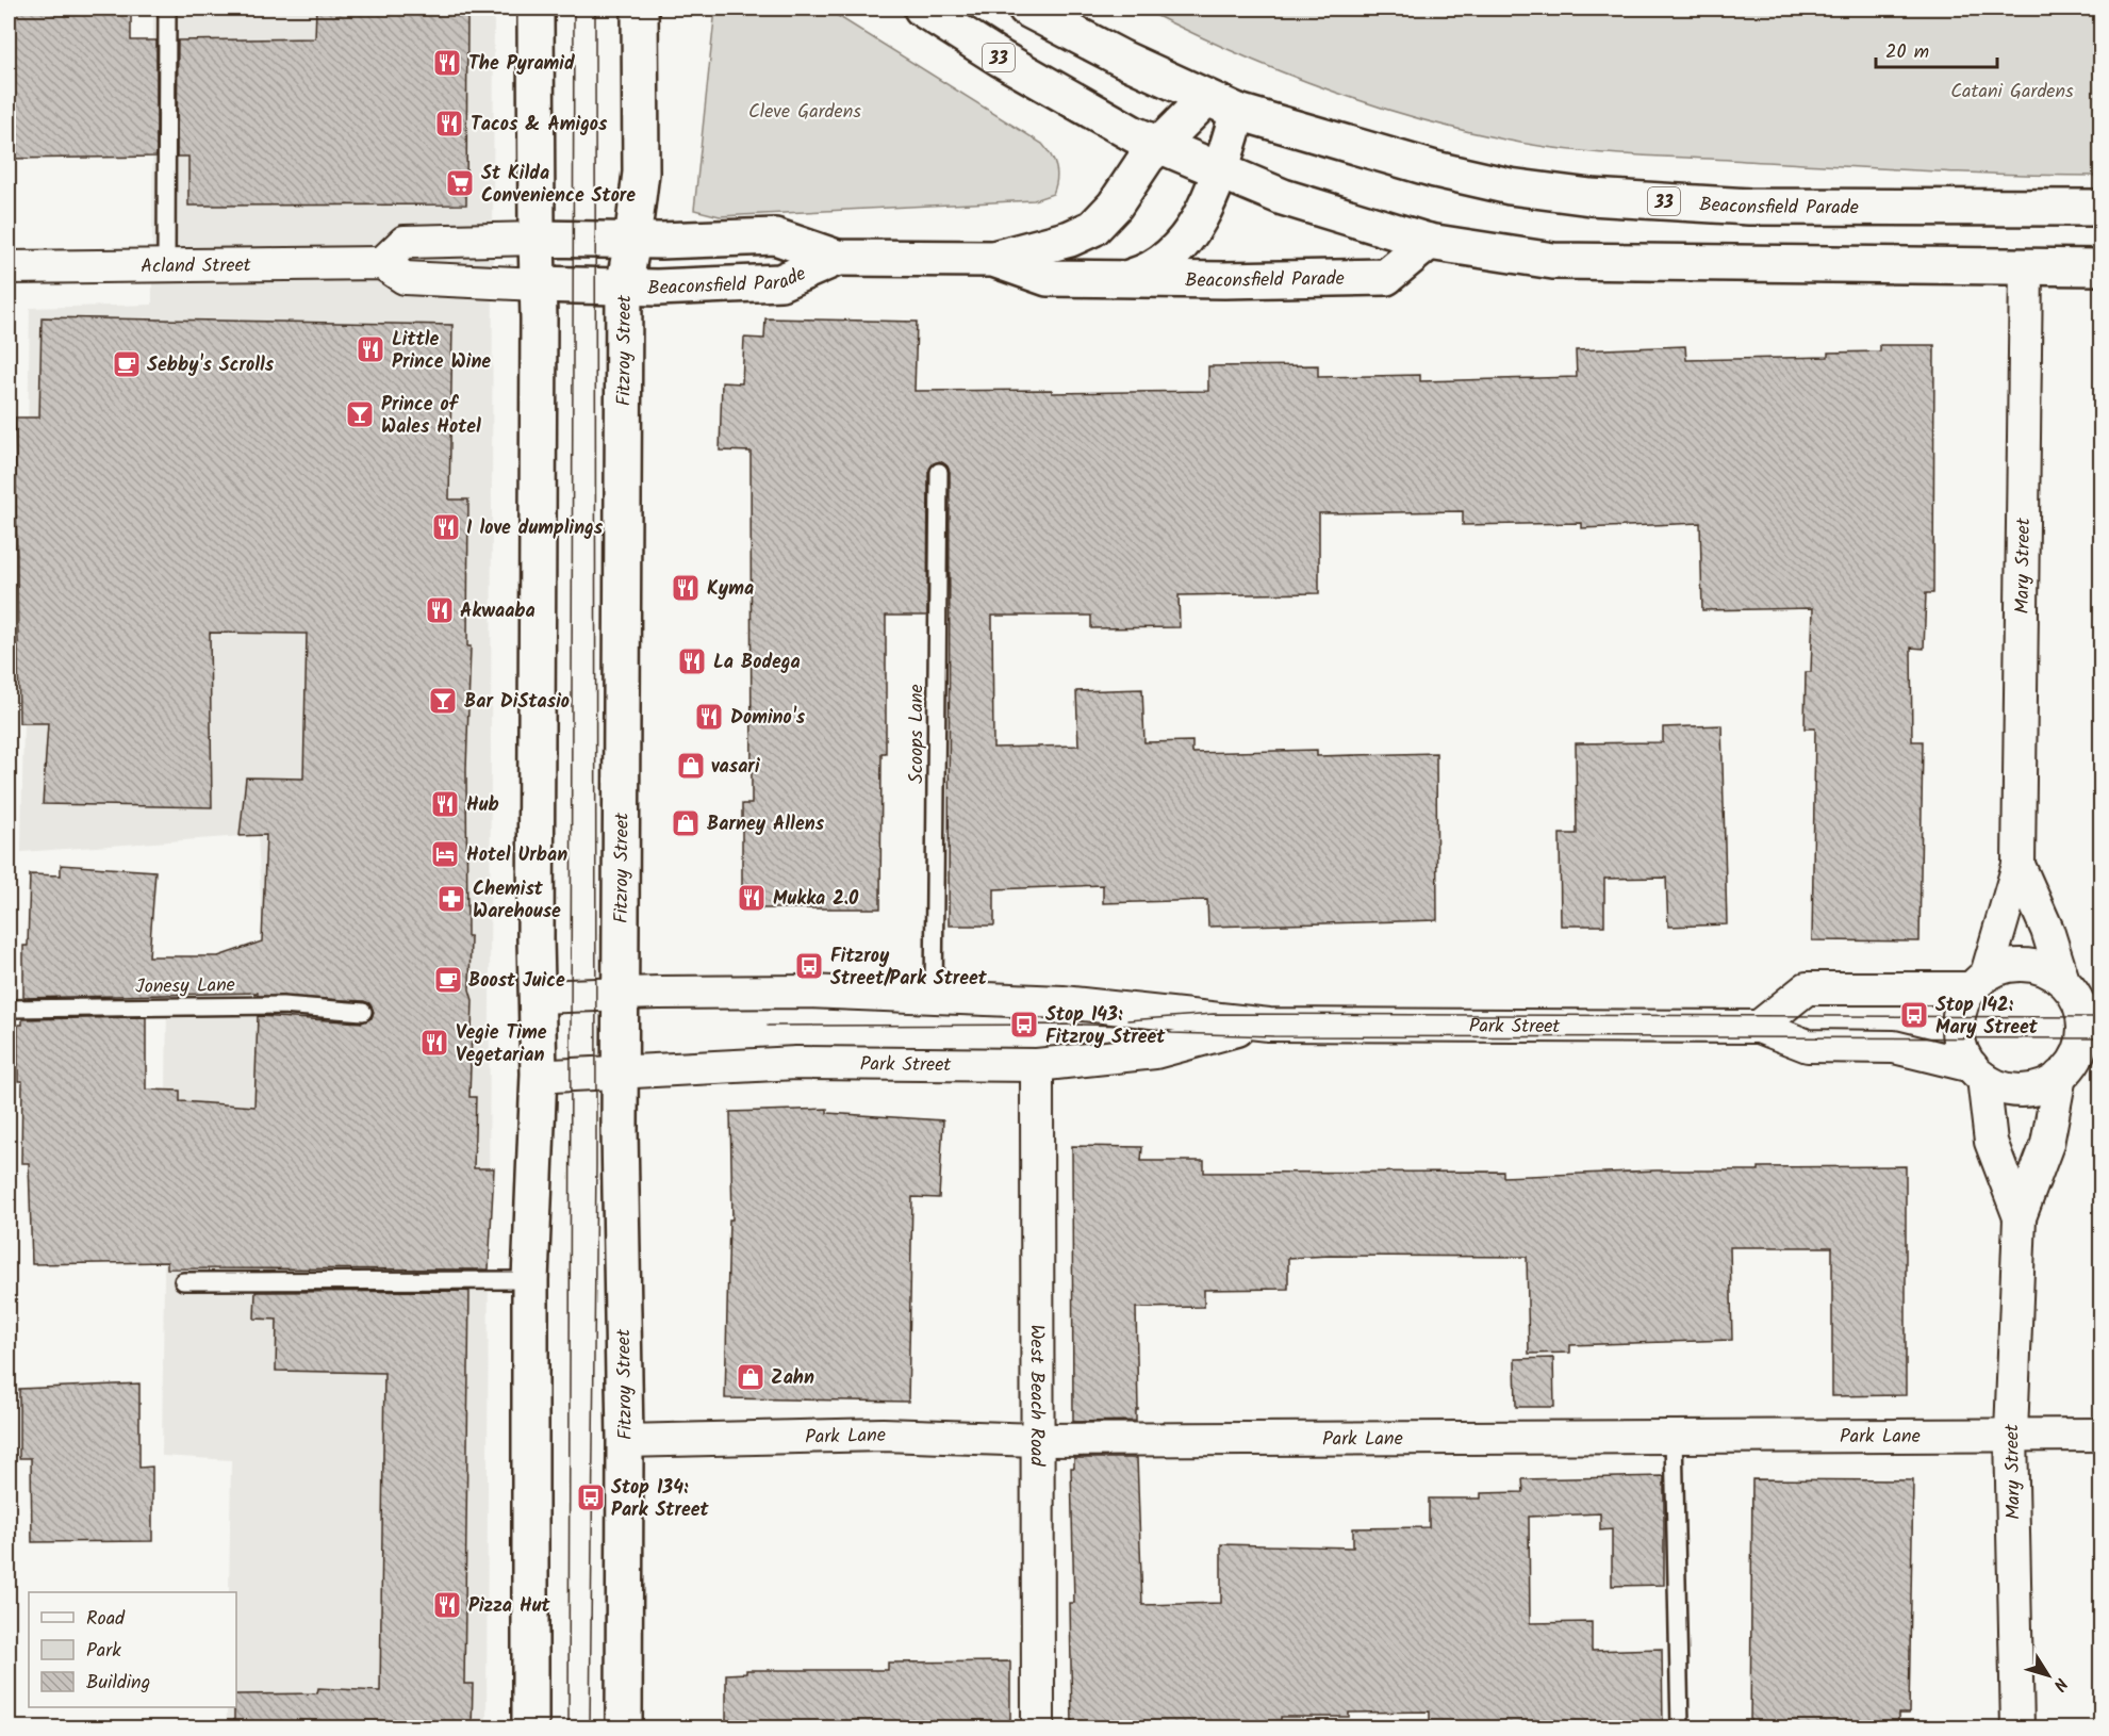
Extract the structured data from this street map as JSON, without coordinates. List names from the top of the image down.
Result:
{
  "streets": {
    "main road": ["33", "Beaconsfield Parade", "Fitzroy Street"],
    "street": [
      "Acland Street",
      "Mary Street",
      "Park Street",
      "West Beach Road",
      "Park Lane"
    ],
    "lane": ["Scoops Lane", "Jonesy Lane"]
  },
  "crossings": [
    ["33", "Beaconsfield Parade"],
    ["33", "Mary Street"],
    ["Beaconsfield Parade", "Acland Street"],
    ["Beaconsfield Parade", "Fitzroy Street"],
    ["Fitzroy Street", "Park Street"],
    ["Fitzroy Street", "Park Lane"],
    ["Mary Street", "Park Street"],
    ["Mary Street", "Park Lane"],
    ["Scoops Lane", "Park Street"],
    ["Park Street", "West Beach Road"],
    ["West Beach Road", "Park Lane"]
  ],
  "parks": ["Catani Gardens", "Cleve Gardens"],
  "places": {
    "restaurant": [
      "The Pyramid",
      "Tacos & Amigos",
      "Little Prince Wine",
      "I love dumplings",
      "Kyma",
      "Akwaaba",
      "La Bodega",
      "Domino's",
      "Hub",
      "Mukka 2.0",
      "Vegie Time Vegetarian",
      "Pizza Hut"
    ],
    "supermarket": ["St Kilda Convenience Store"],
    "cafe": ["Sebby's Scrolls", "Boost Juice"],
    "bar": ["Prince of Wales Hotel", "Bar DiStasio"],
    "shop": ["vasari", "Barney Allens", "Zahn"],
    "hotel": ["Hotel Urban"],
    "pharmacy": ["Chemist Warehouse"],
    "bus stop": [
      "Fitzroy Street/Park Street",
      "Stop 142: Mary Street",
      "Stop 143: Fitzroy Street",
      "Stop 134: Park Street"
    ]
  },
  "legend": ["Road", "Park", "Building"],
  "scale_bar": "20 m",
  "north": "bottom right"
}
